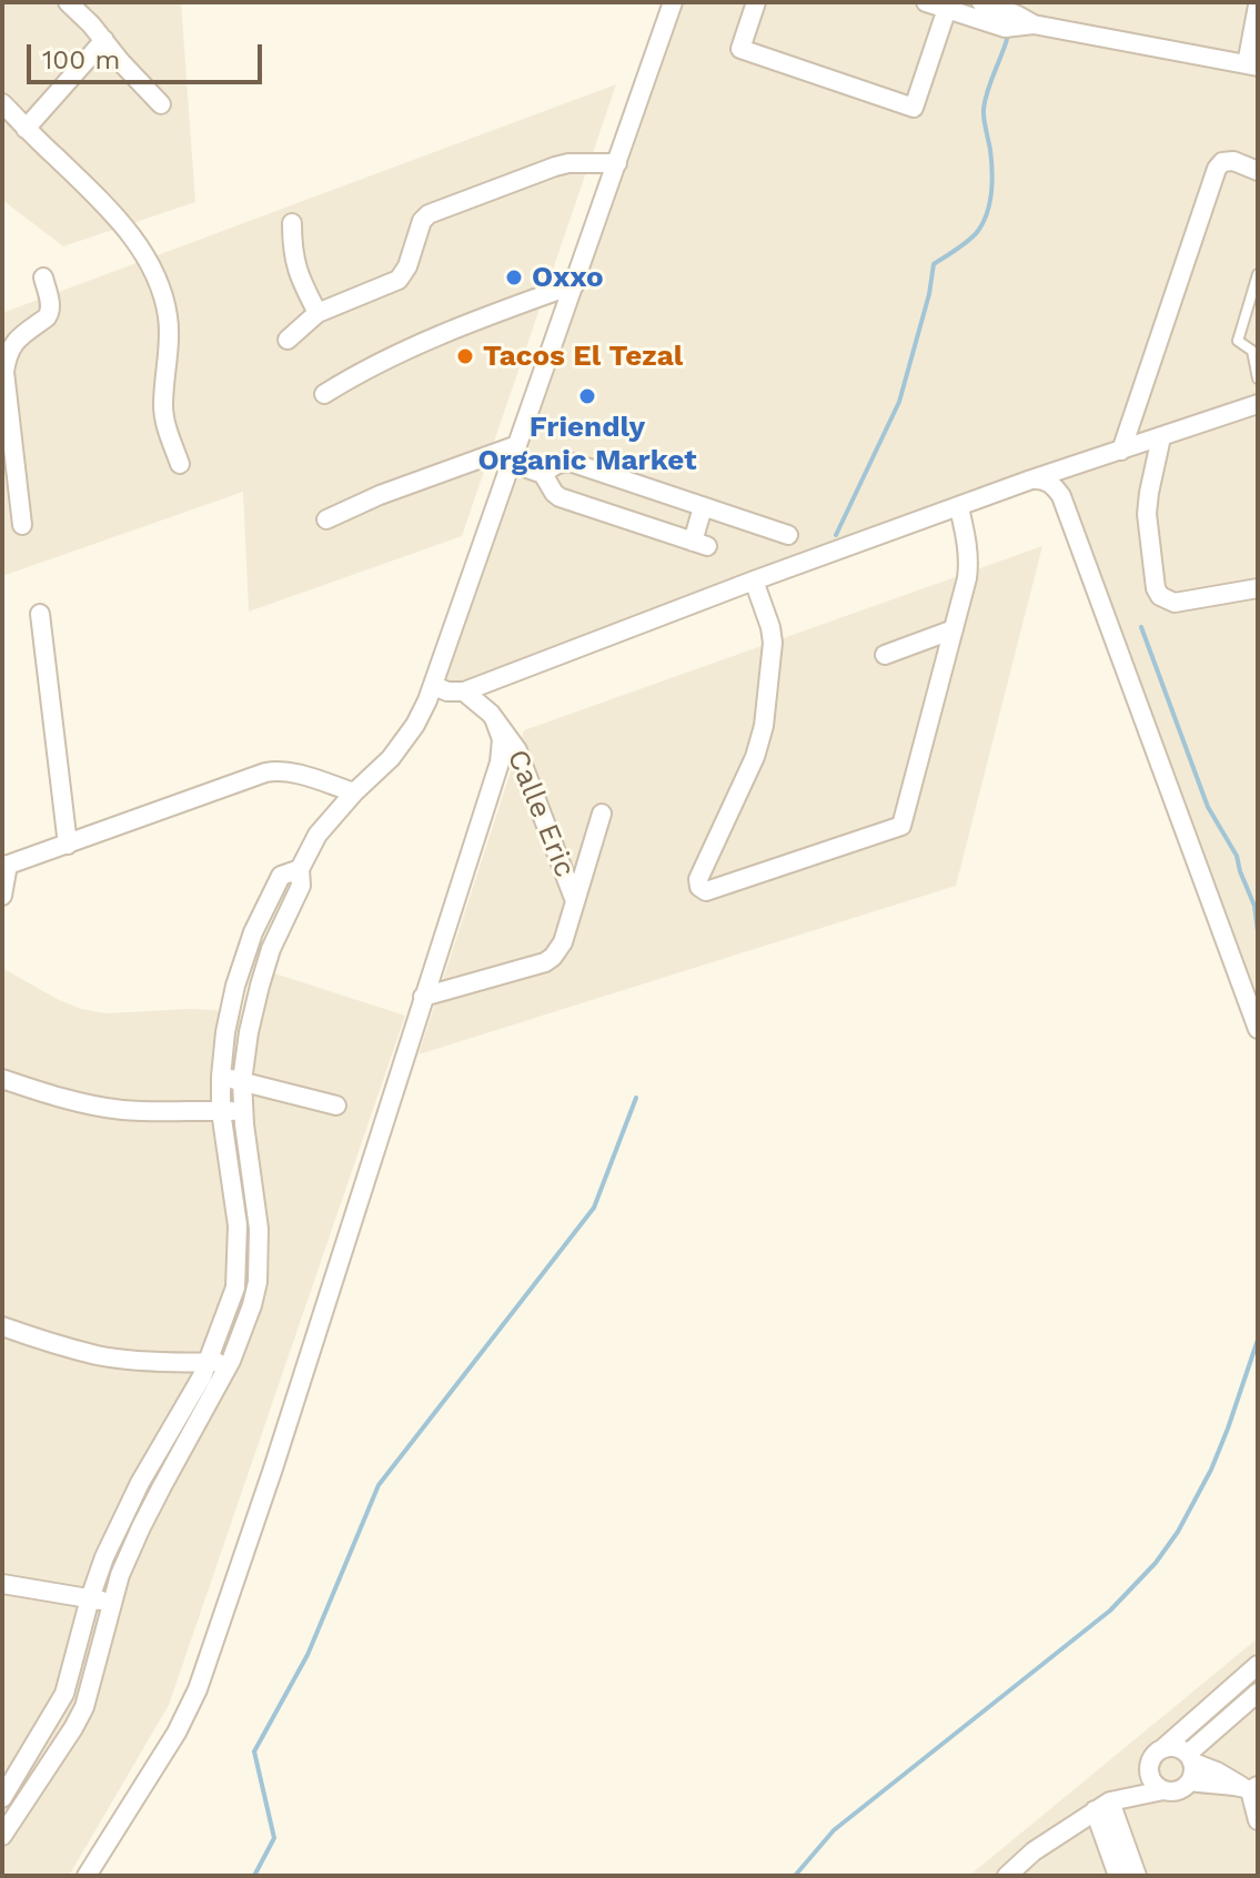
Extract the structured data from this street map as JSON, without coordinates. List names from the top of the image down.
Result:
{
  "streets": {
    "street": ["Calle Eric"]
  },
  "places": ["Oxxo", "Tacos El Tezal", "Friendly Organic Market"],
  "scale_bar": "100 m"
}
